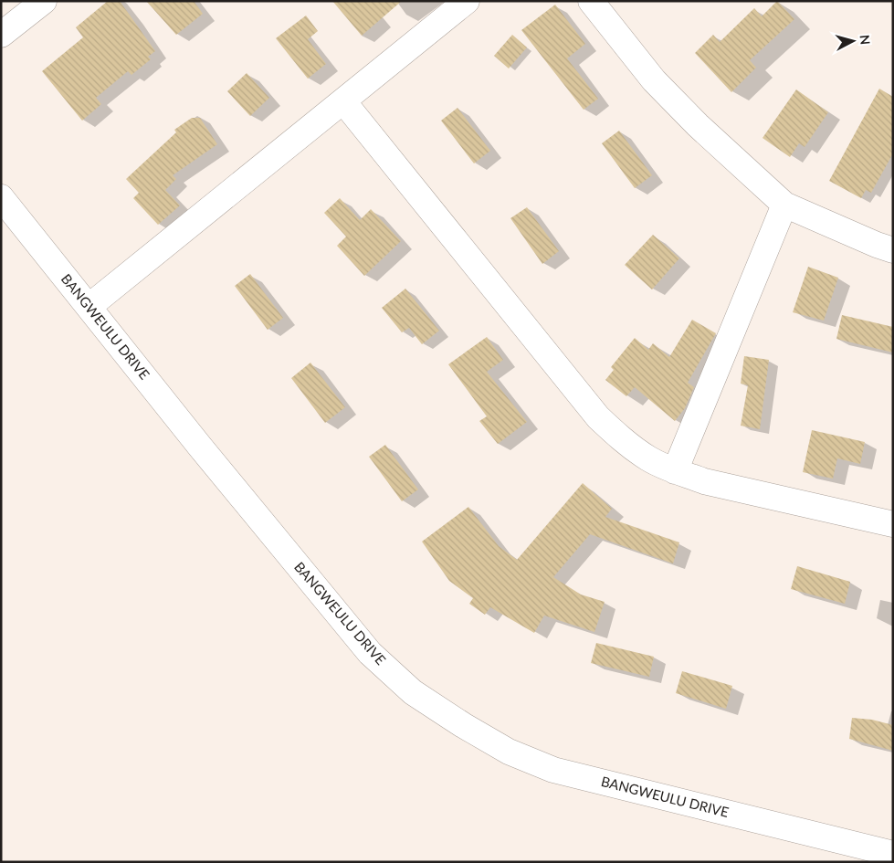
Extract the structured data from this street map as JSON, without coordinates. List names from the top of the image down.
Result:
{
  "streets": {
    "street": ["BANGWEULU DRIVE"]
  },
  "north": "right"
}
